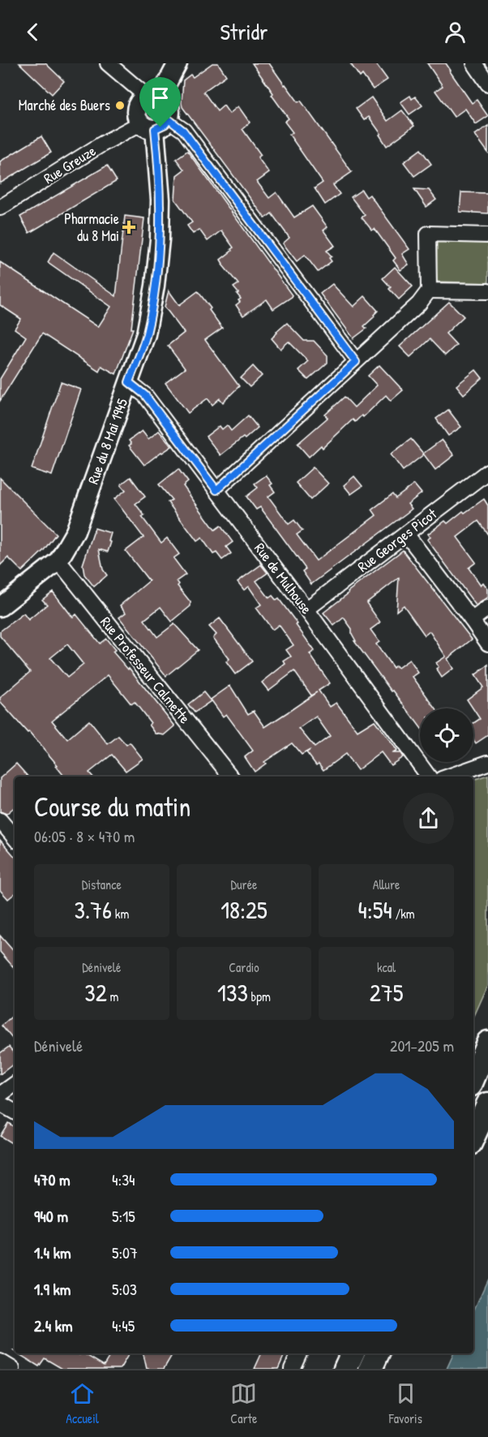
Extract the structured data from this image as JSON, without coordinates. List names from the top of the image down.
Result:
{
  "streets": {
    "street": [
      "Rue Greuze",
      "Rue du 8 Mai 1945",
      "Rue Georges Picot",
      "Rue de Mulhouse",
      "Rue Professeur Calmette"
    ]
  },
  "crossings": [
    ["Rue Greuze", "Rue du 8 Mai 1945"],
    ["Rue du 8 Mai 1945", "Rue de Mulhouse"],
    ["Rue du 8 Mai 1945", "Rue Professeur Calmette"],
    ["Rue Georges Picot", "Rue de Mulhouse"]
  ],
  "places": {
    "other": ["Marché des Buers"],
    "health": ["Pharmacie du 8 Mai"]
  },
  "page": {
    "header": "Stridr",
    "heading": ["Course du matin", "06:05 · 8 × 470 m"],
    "stats": [
      ["Distance", "3.76 km"],
      ["Durée", "18:25"],
      ["Allure", "4:54 /km"],
      ["Dénivelé", "32 m"],
      ["Cardio", "133 bpm"],
      ["kcal", "275"]
    ],
    "chart": ["Dénivelé", "201–205 m"],
    "list": [
      {
        "name": "470 m",
        "note": "4:34"
      },
      {
        "name": "940 m",
        "note": "5:15"
      },
      {
        "name": "1.4 km",
        "note": "5:07"
      },
      {
        "name": "1.9 km",
        "note": "5:03"
      },
      {
        "name": "2.4 km",
        "note": "4:45"
      }
    ],
    "tabs": ["Accueil", "Carte", "Favoris"]
  }
}
